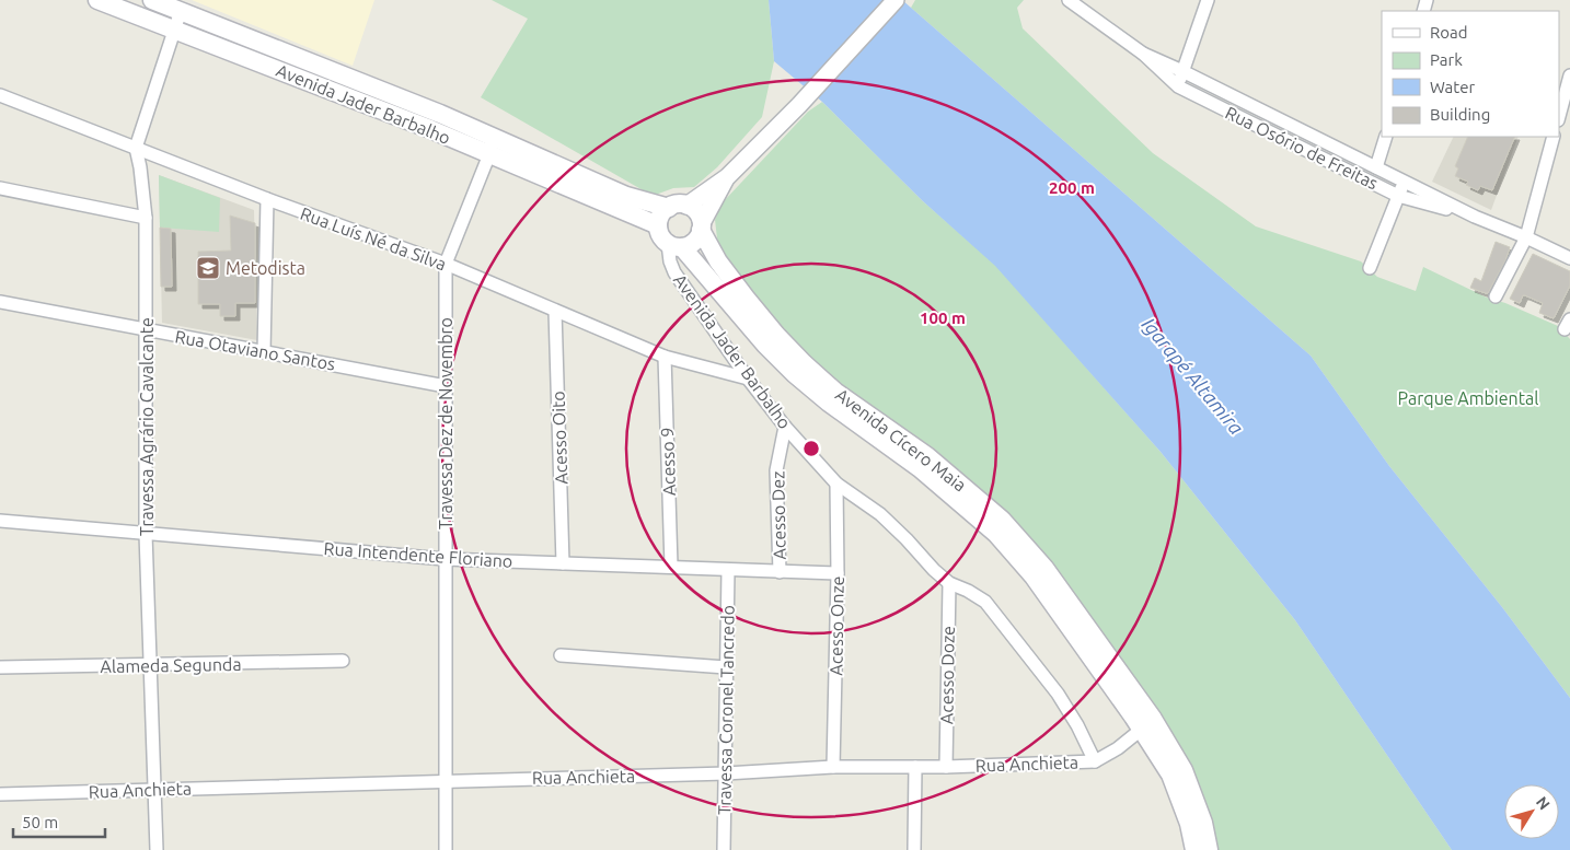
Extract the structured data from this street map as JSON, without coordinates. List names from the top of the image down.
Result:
{
  "streets": {
    "main road": ["Avenida Jader Barbalho", "Avenida Cícero Maia"],
    "street": [
      "Rua Osório de Freitas",
      "Rua Luís Né da Silva",
      "Rua Otaviano Santos",
      "Travessa Dez de Novembro",
      "Travessa Agrário Cavalcante",
      "Acesso Oito",
      "Acesso 9",
      "Acesso Dez",
      "Rua Intendente Floriano",
      "Acesso Onze",
      "Alameda Segunda",
      "Acesso Doze",
      "Travessa Coronel Tancredo",
      "Rua Anchieta"
    ]
  },
  "crossings": [
    ["Avenida Jader Barbalho", "Rua Luís Né da Silva"],
    ["Avenida Jader Barbalho", "Travessa Dez de Novembro"],
    ["Avenida Jader Barbalho", "Travessa Agrário Cavalcante"],
    ["Avenida Jader Barbalho", "Avenida Cícero Maia"],
    ["Avenida Jader Barbalho", "Acesso Dez"],
    ["Avenida Jader Barbalho", "Acesso Onze"],
    ["Avenida Jader Barbalho", "Acesso Doze"],
    ["Avenida Jader Barbalho", "Rua Anchieta"],
    ["Rua Luís Né da Silva", "Travessa Dez de Novembro"],
    ["Rua Luís Né da Silva", "Travessa Agrário Cavalcante"],
    ["Rua Luís Né da Silva", "Acesso Oito"],
    ["Rua Luís Né da Silva", "Acesso 9"],
    ["Rua Otaviano Santos", "Travessa Dez de Novembro"],
    ["Rua Otaviano Santos", "Travessa Agrário Cavalcante"],
    ["Travessa Dez de Novembro", "Rua Intendente Floriano"],
    ["Travessa Dez de Novembro", "Rua Anchieta"],
    ["Travessa Agrário Cavalcante", "Rua Intendente Floriano"],
    ["Travessa Agrário Cavalcante", "Alameda Segunda"],
    ["Travessa Agrário Cavalcante", "Rua Anchieta"],
    ["Acesso Oito", "Rua Intendente Floriano"],
    ["Avenida Cícero Maia", "Rua Anchieta"],
    ["Acesso 9", "Rua Intendente Floriano"],
    ["Acesso Dez", "Rua Intendente Floriano"],
    ["Rua Intendente Floriano", "Acesso Onze"],
    ["Rua Intendente Floriano", "Travessa Coronel Tancredo"],
    ["Acesso Onze", "Rua Anchieta"],
    ["Acesso Doze", "Rua Anchieta"],
    ["Travessa Coronel Tancredo", "Rua Anchieta"]
  ],
  "water": ["Igarapé Altamira"],
  "parks": ["Parque Ambiental"],
  "places": {
    "school or university": ["Metodista"]
  },
  "legend": [
    "Road",
    "Park",
    "Water",
    "Building"
  ],
  "scale_bar": "50 m",
  "north": "top right",
  "rings": ["200 m", "100 m"]
}
